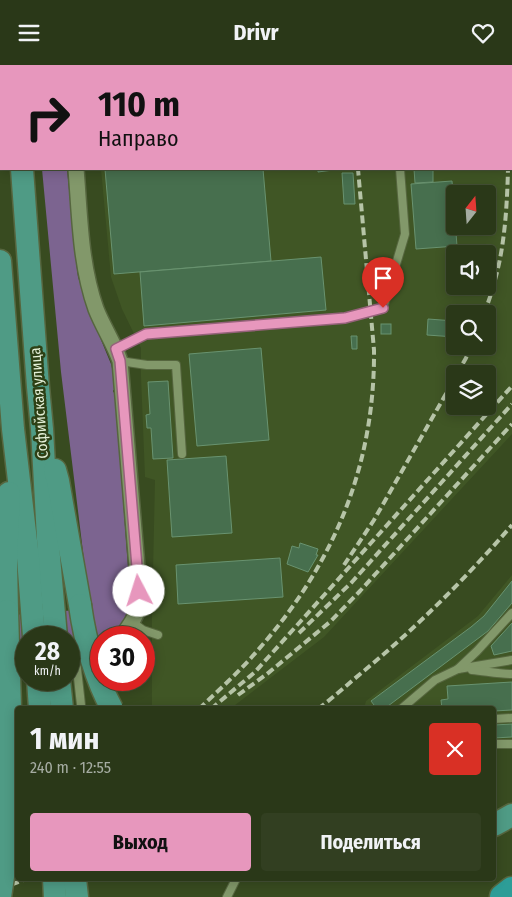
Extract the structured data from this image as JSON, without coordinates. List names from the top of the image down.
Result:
{
  "streets": {
    "main road": ["Софийская улица"]
  },
  "north": "top",
  "page": {
    "header": "Drivr",
    "turn": ["110 m", "Направо"],
    "speed": "28 km/h",
    "limit": "30",
    "heading": ["1 мин", "240 m · 12:55"],
    "buttons": ["Выход", "Поделиться"]
  }
}
